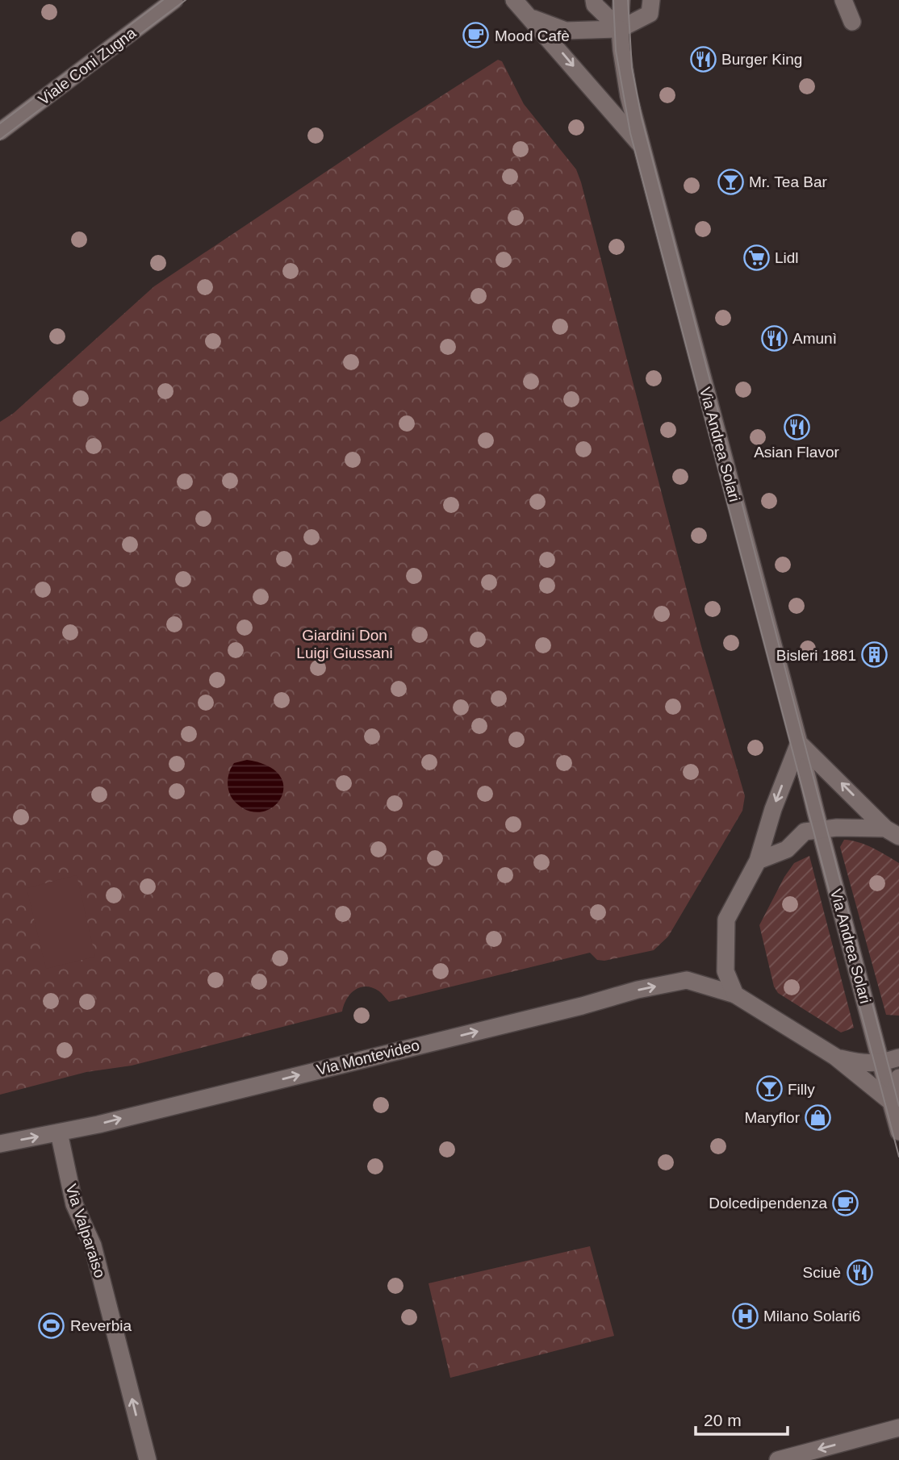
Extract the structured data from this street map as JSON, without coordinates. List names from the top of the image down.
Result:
{
  "streets": {
    "street": [
      "Viale Coni Zugna",
      "Via Andrea Solari",
      "Via Montevideo",
      "Via Valparaiso"
    ]
  },
  "crossings": [
    ["Via Montevideo", "Via Valparaiso"]
  ],
  "one_way": ["Via Montevideo", "Via Valparaiso"],
  "parks": ["Giardini Don Luigi Giussani"],
  "places": {
    "cafe": ["Mood Cafè", "Dolcedipendenza"],
    "restaurant": [
      "Burger King",
      "Amunì",
      "Asian Flavor",
      "Sciuè"
    ],
    "bar": ["Mr. Tea Bar", "Filly"],
    "supermarket": ["Lidl"],
    "building": ["Bisleri 1881"],
    "shop": ["Maryflor"],
    "hospital": ["Milano Solari6"],
    "sports": ["Reverbia"]
  },
  "scale_bar": "20 m"
}
